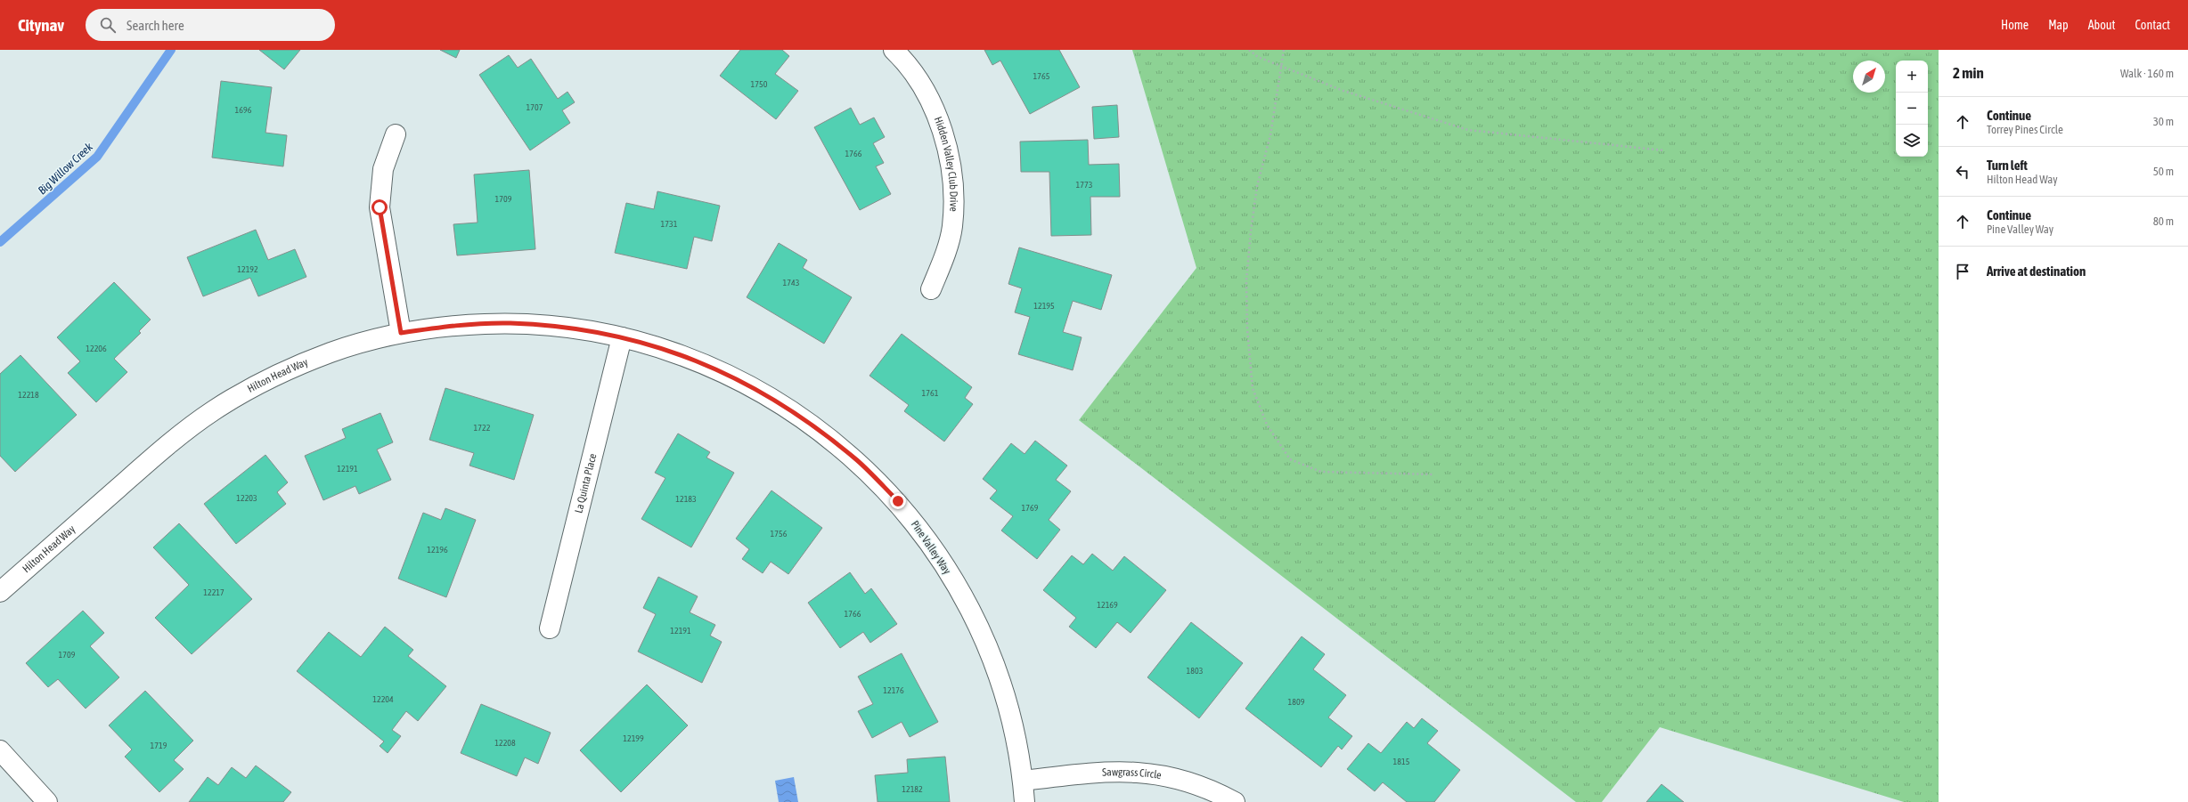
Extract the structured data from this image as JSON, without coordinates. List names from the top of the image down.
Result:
{
  "streets": {
    "street": [
      "Hidden Valley Club Drive",
      "Hilton Head Way",
      "La Quinta Place",
      "Pine Valley Way",
      "Sawgrass Circle"
    ]
  },
  "crossings": [
    ["Hilton Head Way", "La Quinta Place"],
    ["Hilton Head Way", "Pine Valley Way"],
    ["La Quinta Place", "Pine Valley Way"],
    ["Pine Valley Way", "Sawgrass Circle"]
  ],
  "water": ["Big Willow Creek"],
  "house_numbers": [
    "1765",
    "1750",
    "1707",
    "1696",
    "1766",
    "1773",
    "1709",
    "1731",
    "12192",
    "1743",
    "12195",
    "12206",
    "1761",
    "12218",
    "1722",
    "12191",
    "12203",
    "12183",
    "1769",
    "1756",
    "12196",
    "12217",
    "12169",
    "1766",
    "12191",
    "1709",
    "1803",
    "12176",
    "12204",
    "1809",
    "12199",
    "12208",
    "1719",
    "1815",
    "12182"
  ],
  "north": "top right",
  "page": {
    "header": "Citynav",
    "search": "Search here",
    "nav": [
      "Home",
      "Map",
      "About",
      "Contact"
    ],
    "heading": ["2 min", "Walk · 160 m"],
    "map_buttons": ["+", "−"],
    "list": [
      ["Continue", "Torrey Pines Circle", "30 m"],
      ["Turn left", "Hilton Head Way", "50 m"],
      ["Continue", "Pine Valley Way", "80 m"],
      "Arrive at destination"
    ]
  }
}
